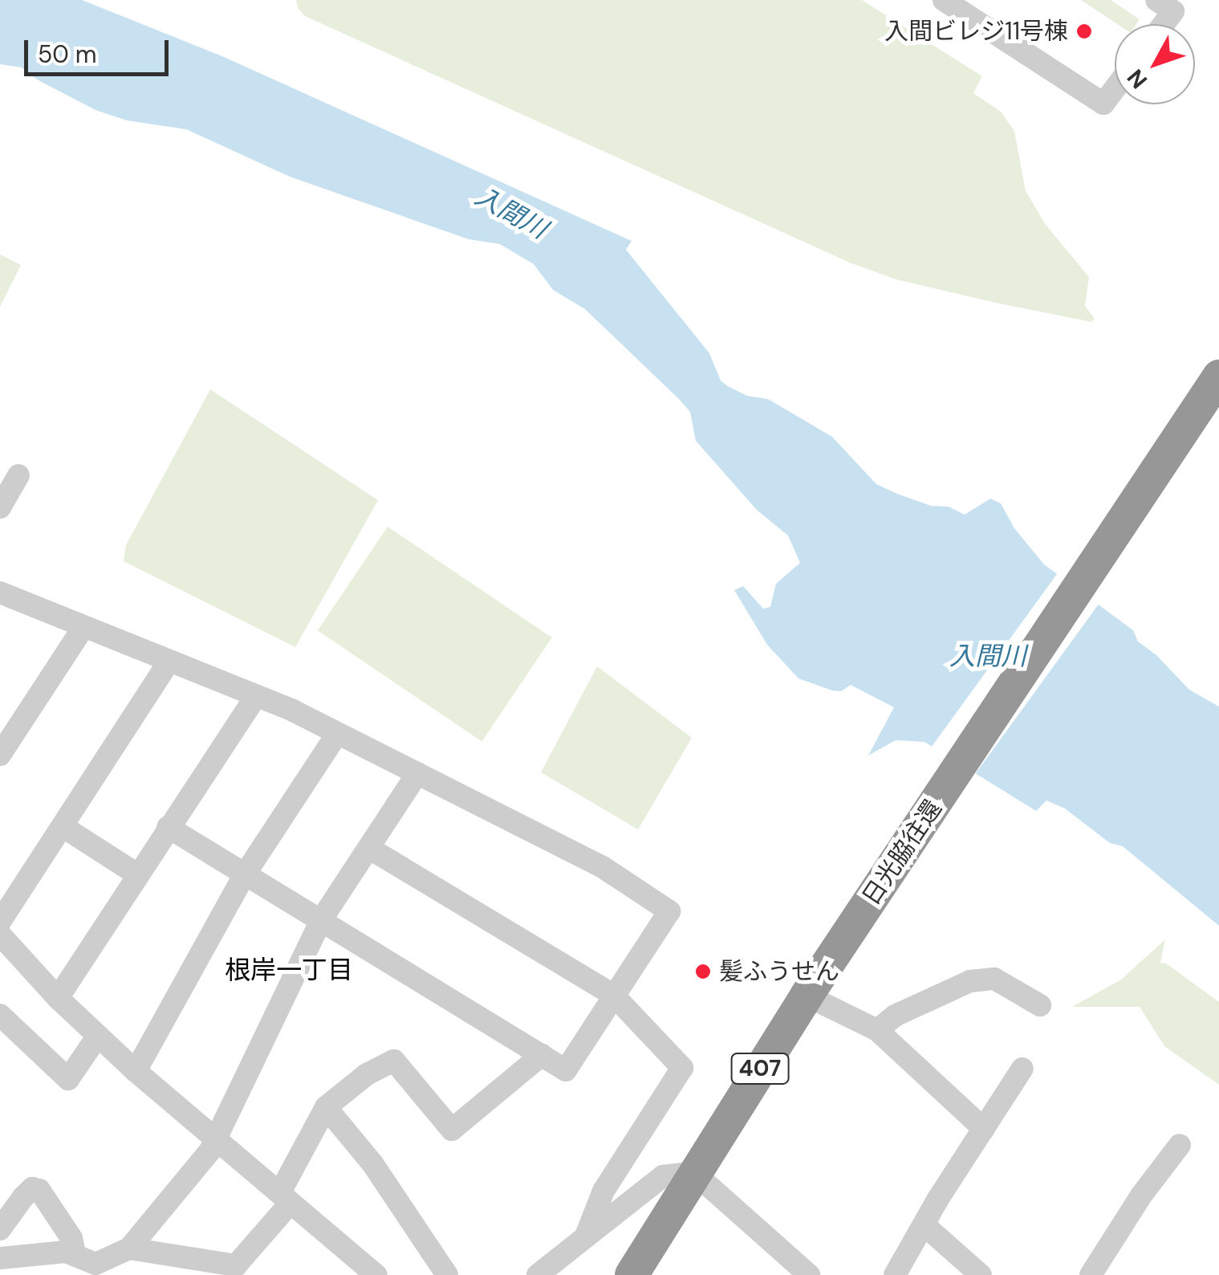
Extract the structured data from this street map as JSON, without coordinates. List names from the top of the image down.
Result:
{
  "streets": {
    "highway": ["日光脇往還", "407"]
  },
  "crossings": [
    ["日光脇往還", "407"]
  ],
  "districts": ["根岸一丁目"],
  "water": ["入間川"],
  "places": ["入間ビレジ11号棟", "髪ふうせん"],
  "scale_bar": "50 m",
  "north": "bottom left"
}
